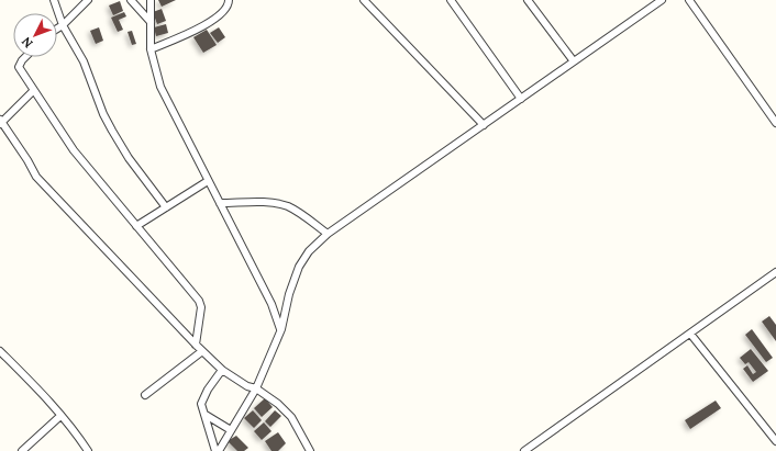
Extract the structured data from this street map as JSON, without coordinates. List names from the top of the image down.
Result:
{
  "north": "bottom left"
}
